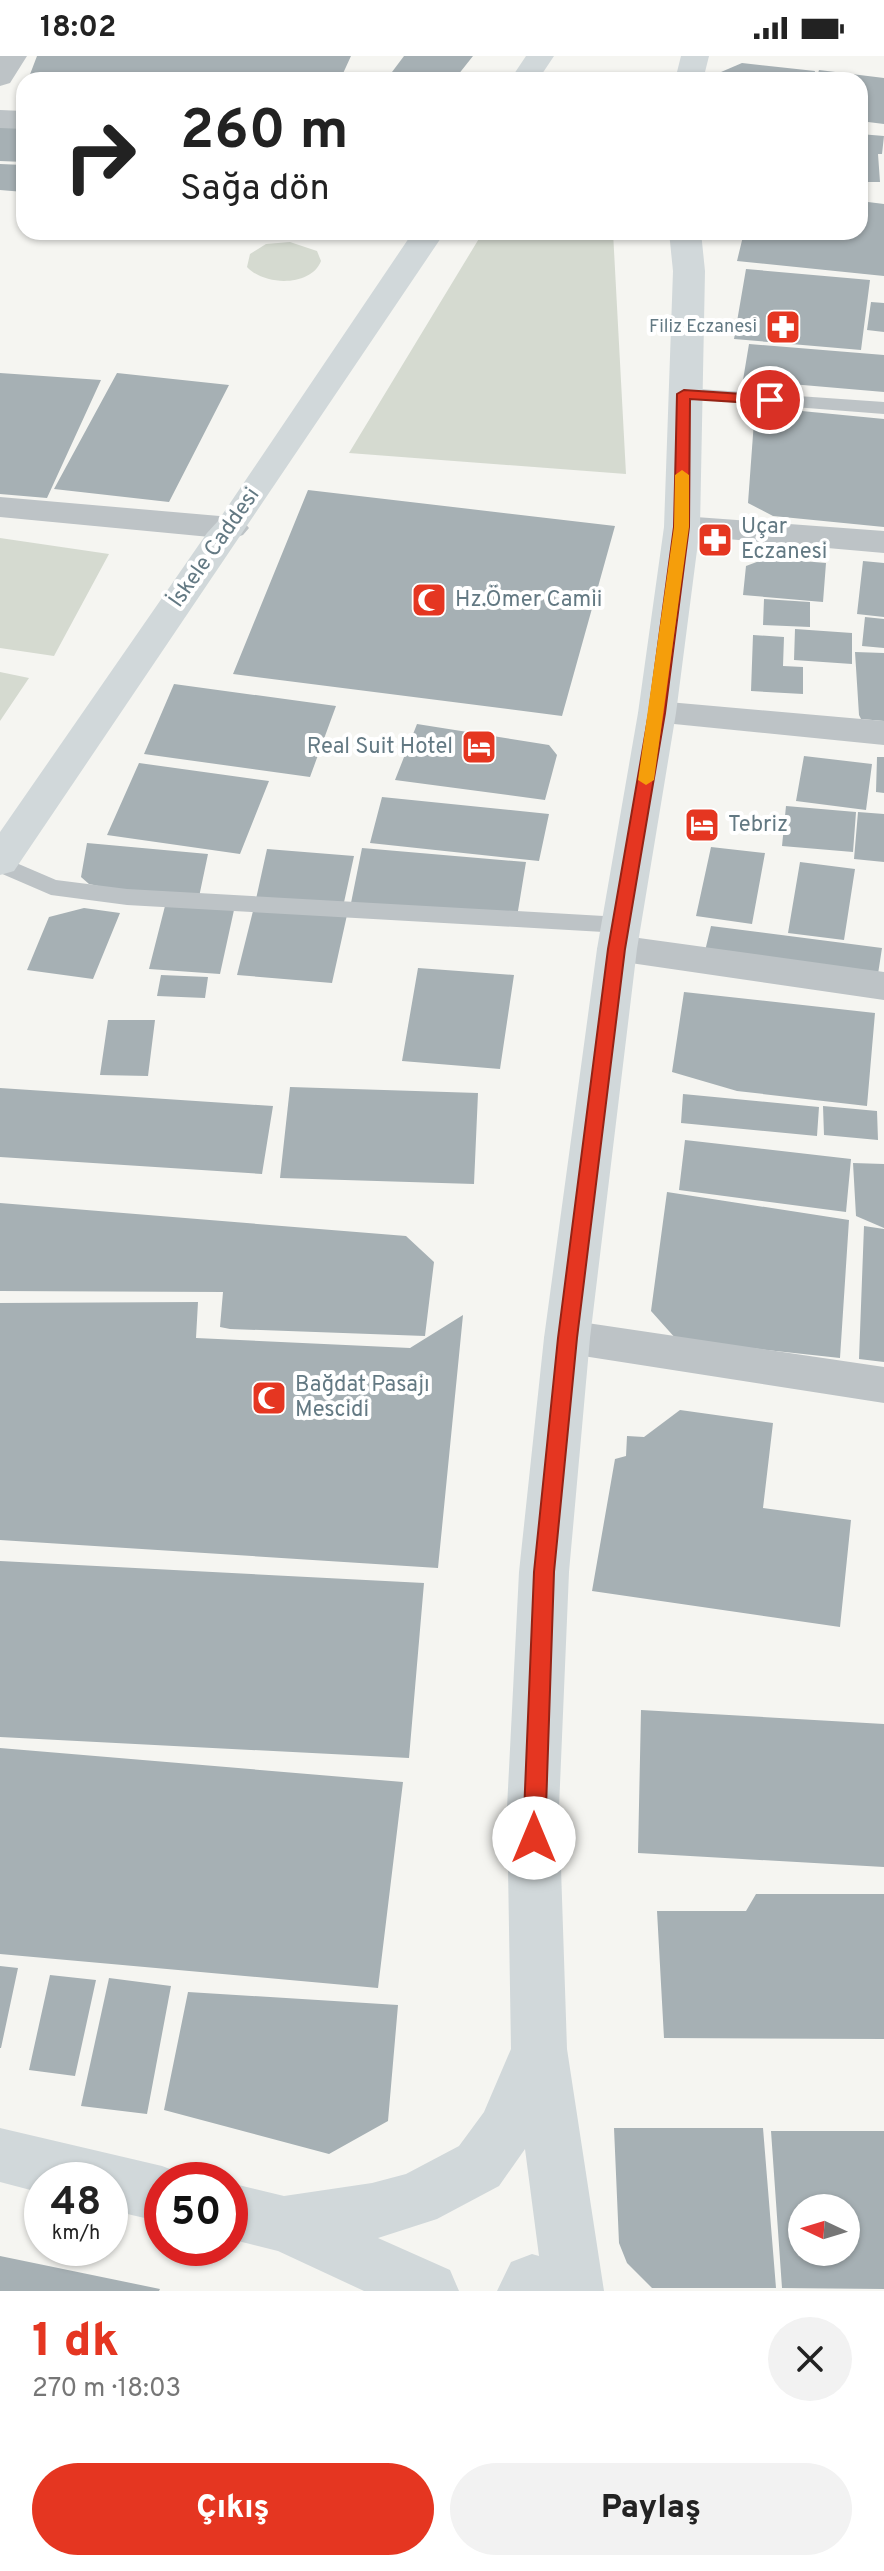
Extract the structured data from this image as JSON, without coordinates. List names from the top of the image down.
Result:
{
  "streets": {
    "main road": ["İskele Caddesi"]
  },
  "places": {
    "pharmacy": ["Filiz Eczanesi", "Uçar Eczanesi"],
    "mosque": ["Hz.Ömer Camii", "Bağdat Pasajı Mescidi"],
    "hotel": ["Real Suit Hotel", "Tebriz"]
  },
  "north": "left",
  "page": {
    "status": "18:02",
    "turn": ["260 m", "Sağa dön"],
    "speed": "48 km/h",
    "limit": "50",
    "heading": ["1 dk", "270 m · 18:03"],
    "buttons": ["Çıkış", "Paylaş"]
  }
}
